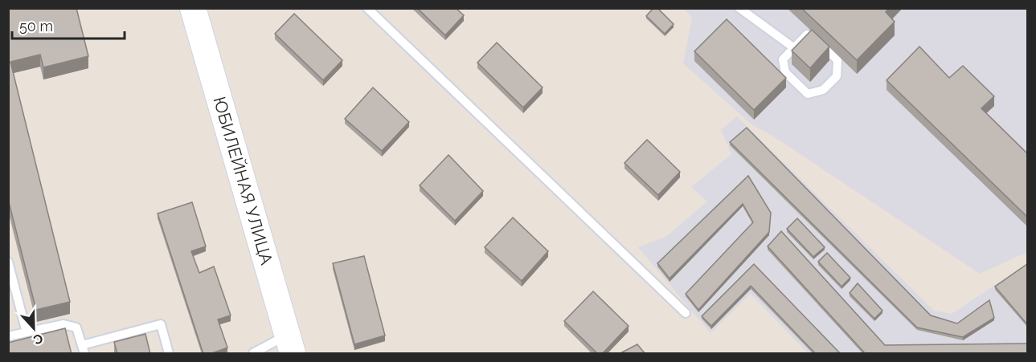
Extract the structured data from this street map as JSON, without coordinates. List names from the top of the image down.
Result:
{
  "streets": {
    "street": ["ЮБИЛЕЙНАЯ УЛИЦА"]
  },
  "scale_bar": "50 m",
  "north": "bottom"
}
